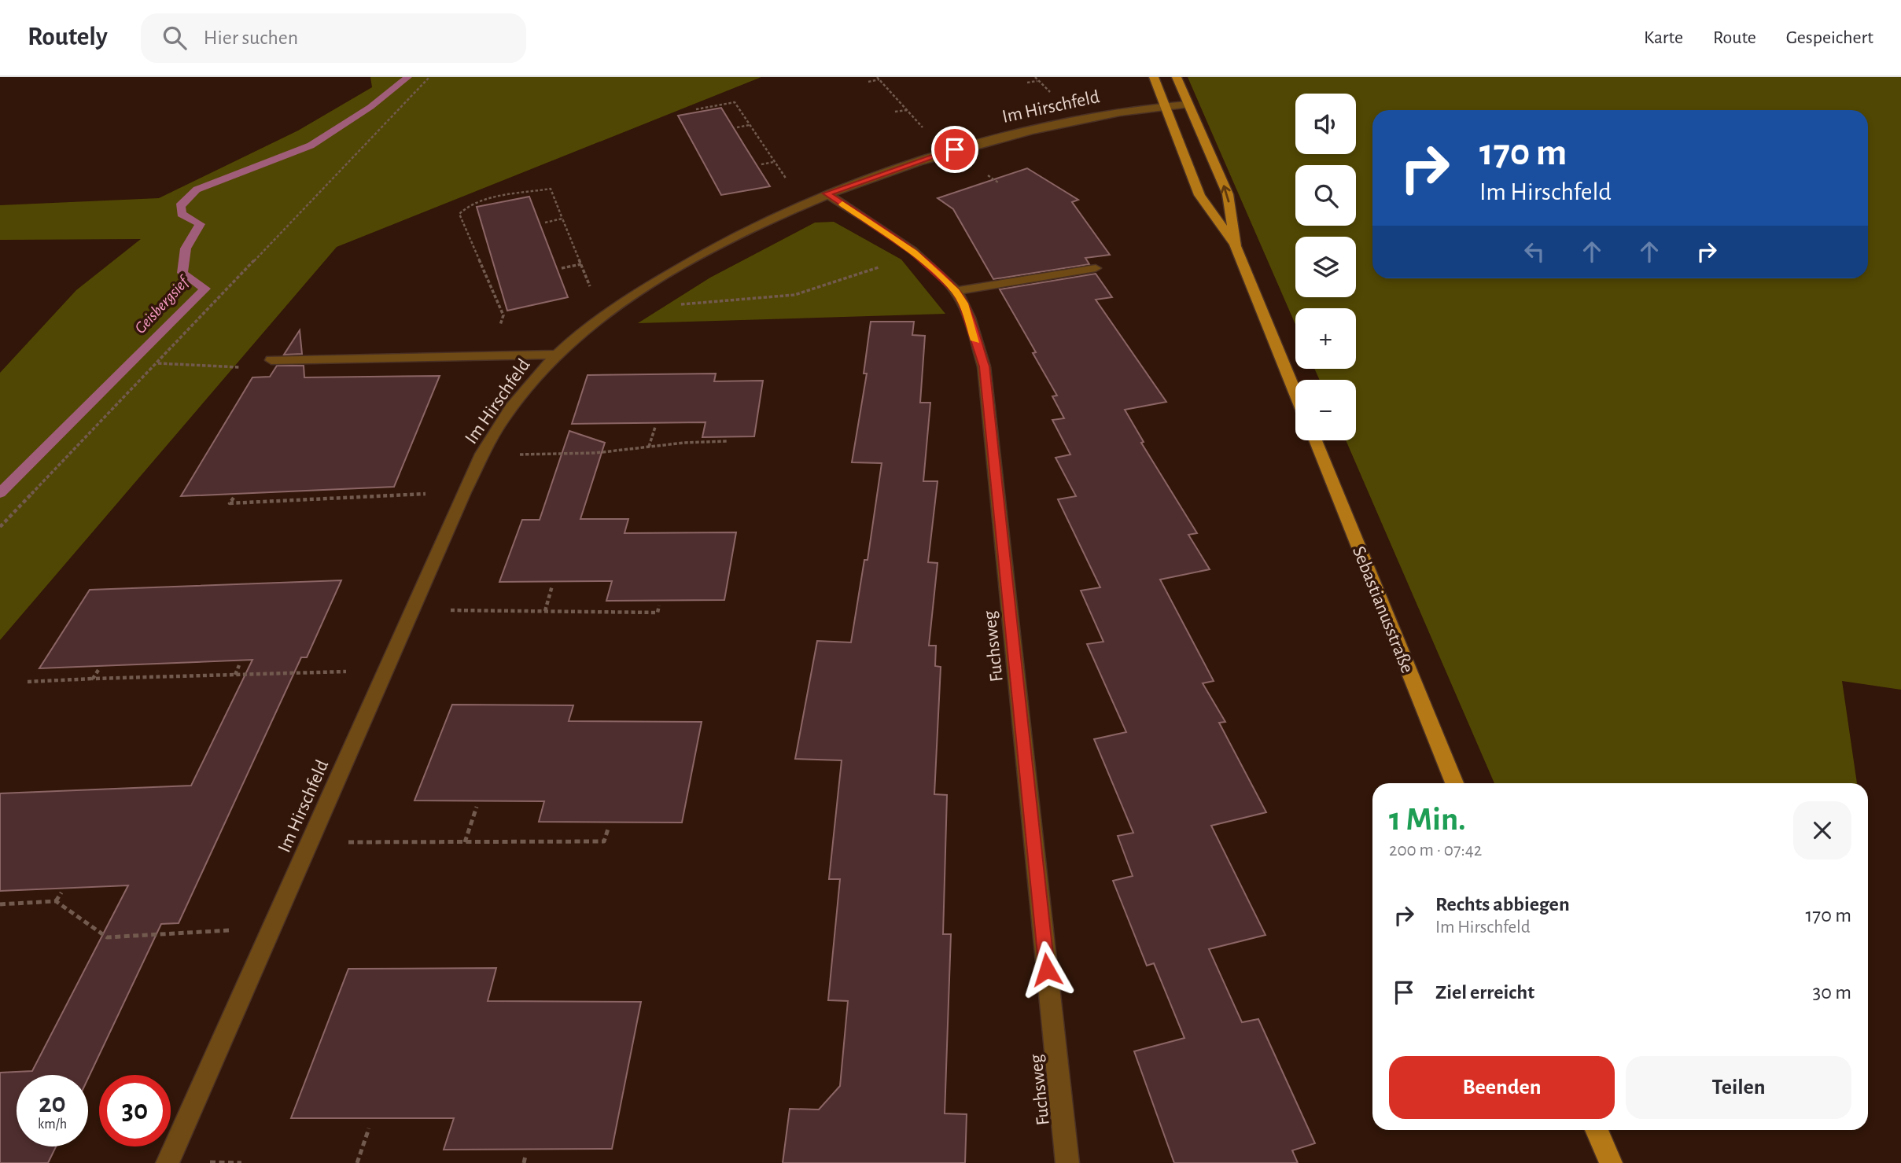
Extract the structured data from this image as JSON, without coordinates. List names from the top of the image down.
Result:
{
  "streets": {
    "main road": ["Sebastianusstraße"],
    "street": ["Im Hirschfeld", "Fuchsweg"]
  },
  "crossings": [
    ["Im Hirschfeld", "Fuchsweg"]
  ],
  "water": ["Geisbergsief"],
  "page": {
    "header": "Routely",
    "search": "Hier suchen",
    "nav": ["Karte", "Route", "Gespeichert"],
    "map_buttons": ["+", "−"],
    "turn": ["170 m", "Im Hirschfeld"],
    "heading": ["1 Min.", "200 m · 07:42"],
    "list": [
      {
        "name": "Rechts abbiegen",
        "note": "Im Hirschfeld",
        "value": "170 m"
      },
      {
        "name": "Ziel erreicht",
        "value": "30 m"
      }
    ],
    "buttons": ["Beenden", "Teilen"],
    "speed": "20 km/h",
    "limit": "30"
  }
}
